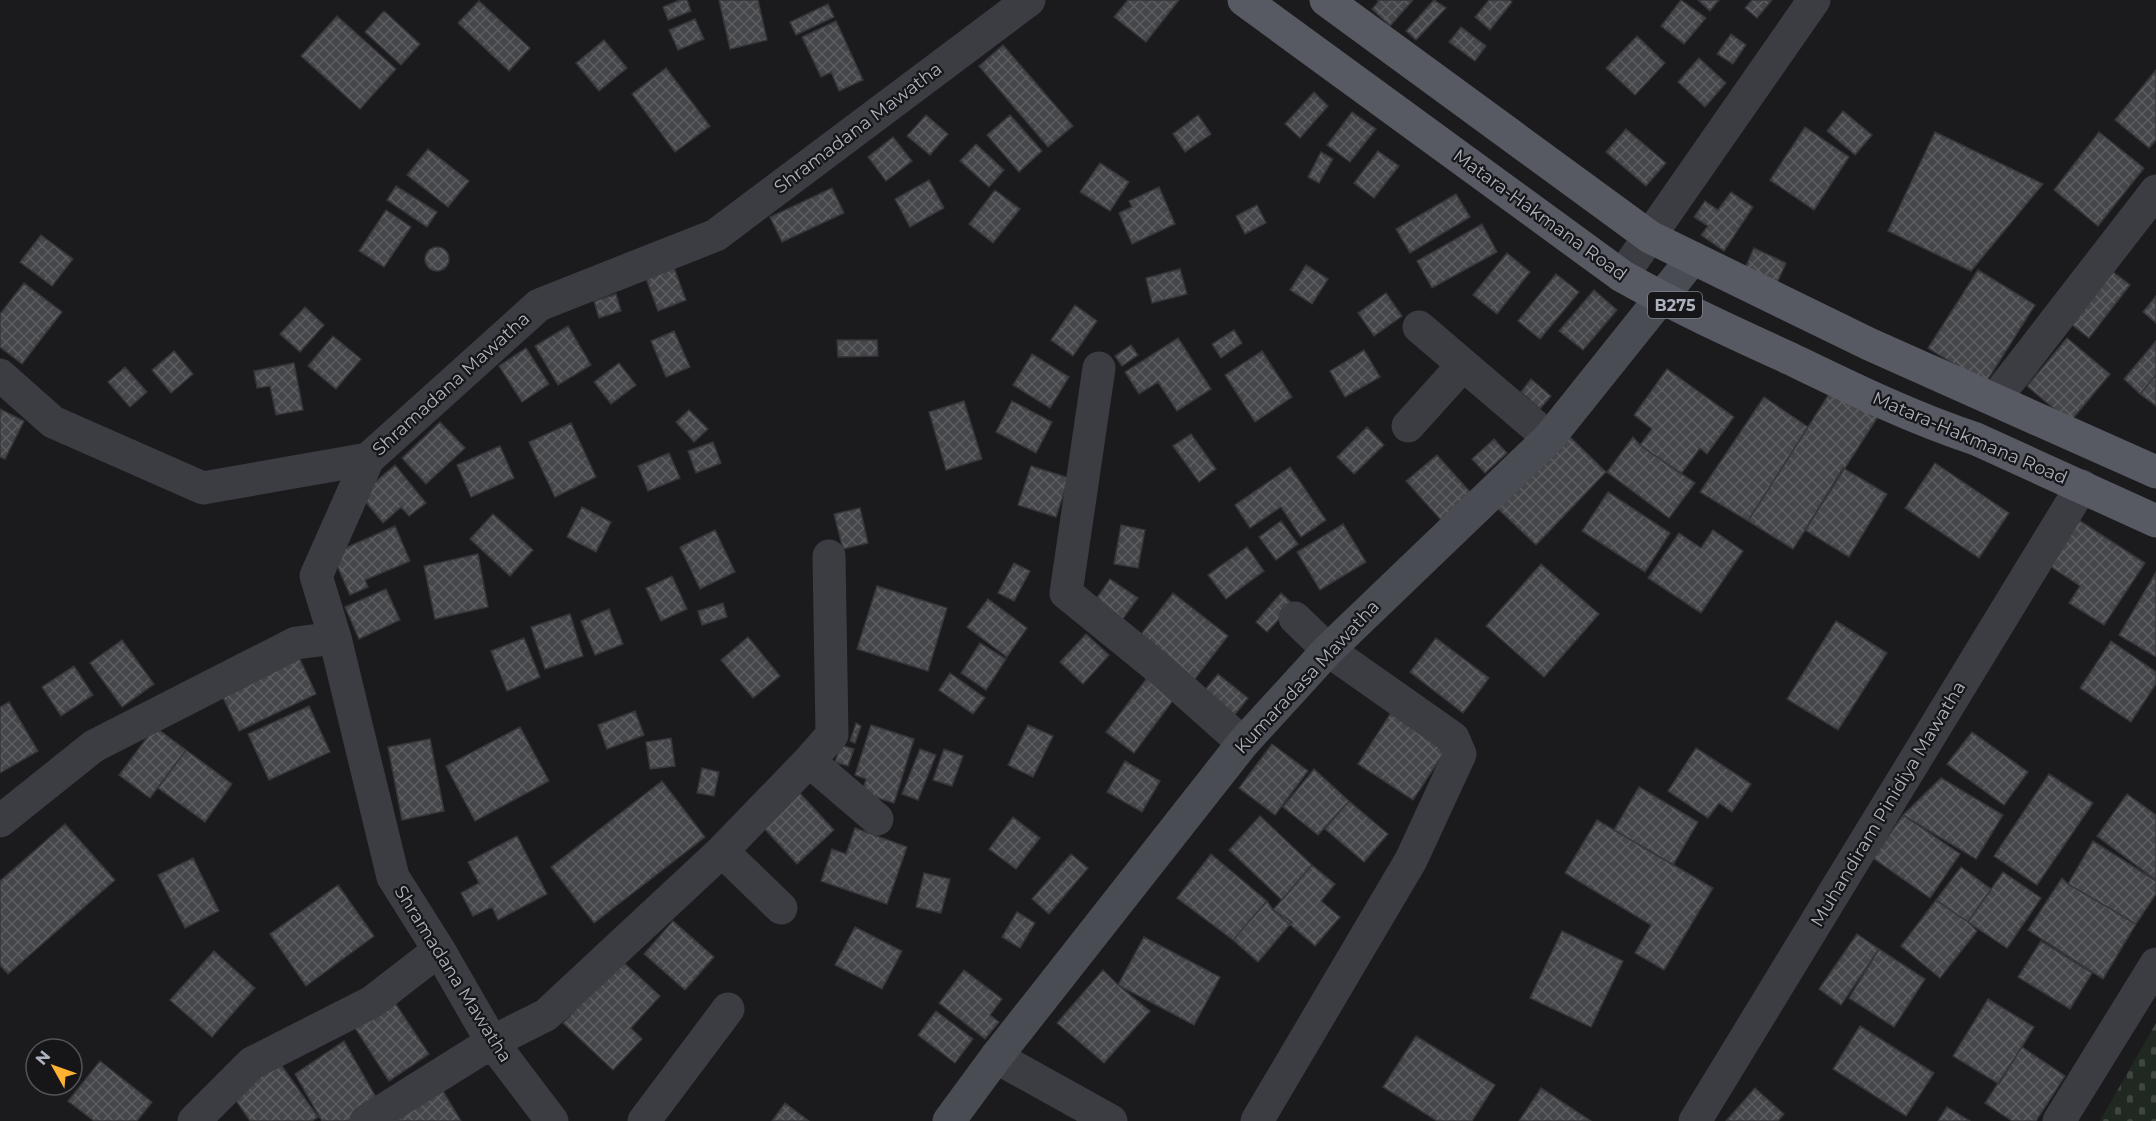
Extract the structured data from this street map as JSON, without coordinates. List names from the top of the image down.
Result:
{
  "streets": {
    "main road": ["Matara-Hakmana Road", "B275", "Kumaradasa Mawatha"],
    "street": ["Shramadana Mawatha", "Muhandiram Pinidiya Mawatha"]
  },
  "crossings": [
    ["Matara-Hakmana Road", "Kumaradasa Mawatha"],
    ["Matara-Hakmana Road", "Muhandiram Pinidiya Mawatha"],
    ["B275", "Kumaradasa Mawatha"]
  ],
  "north": "top left"
}
